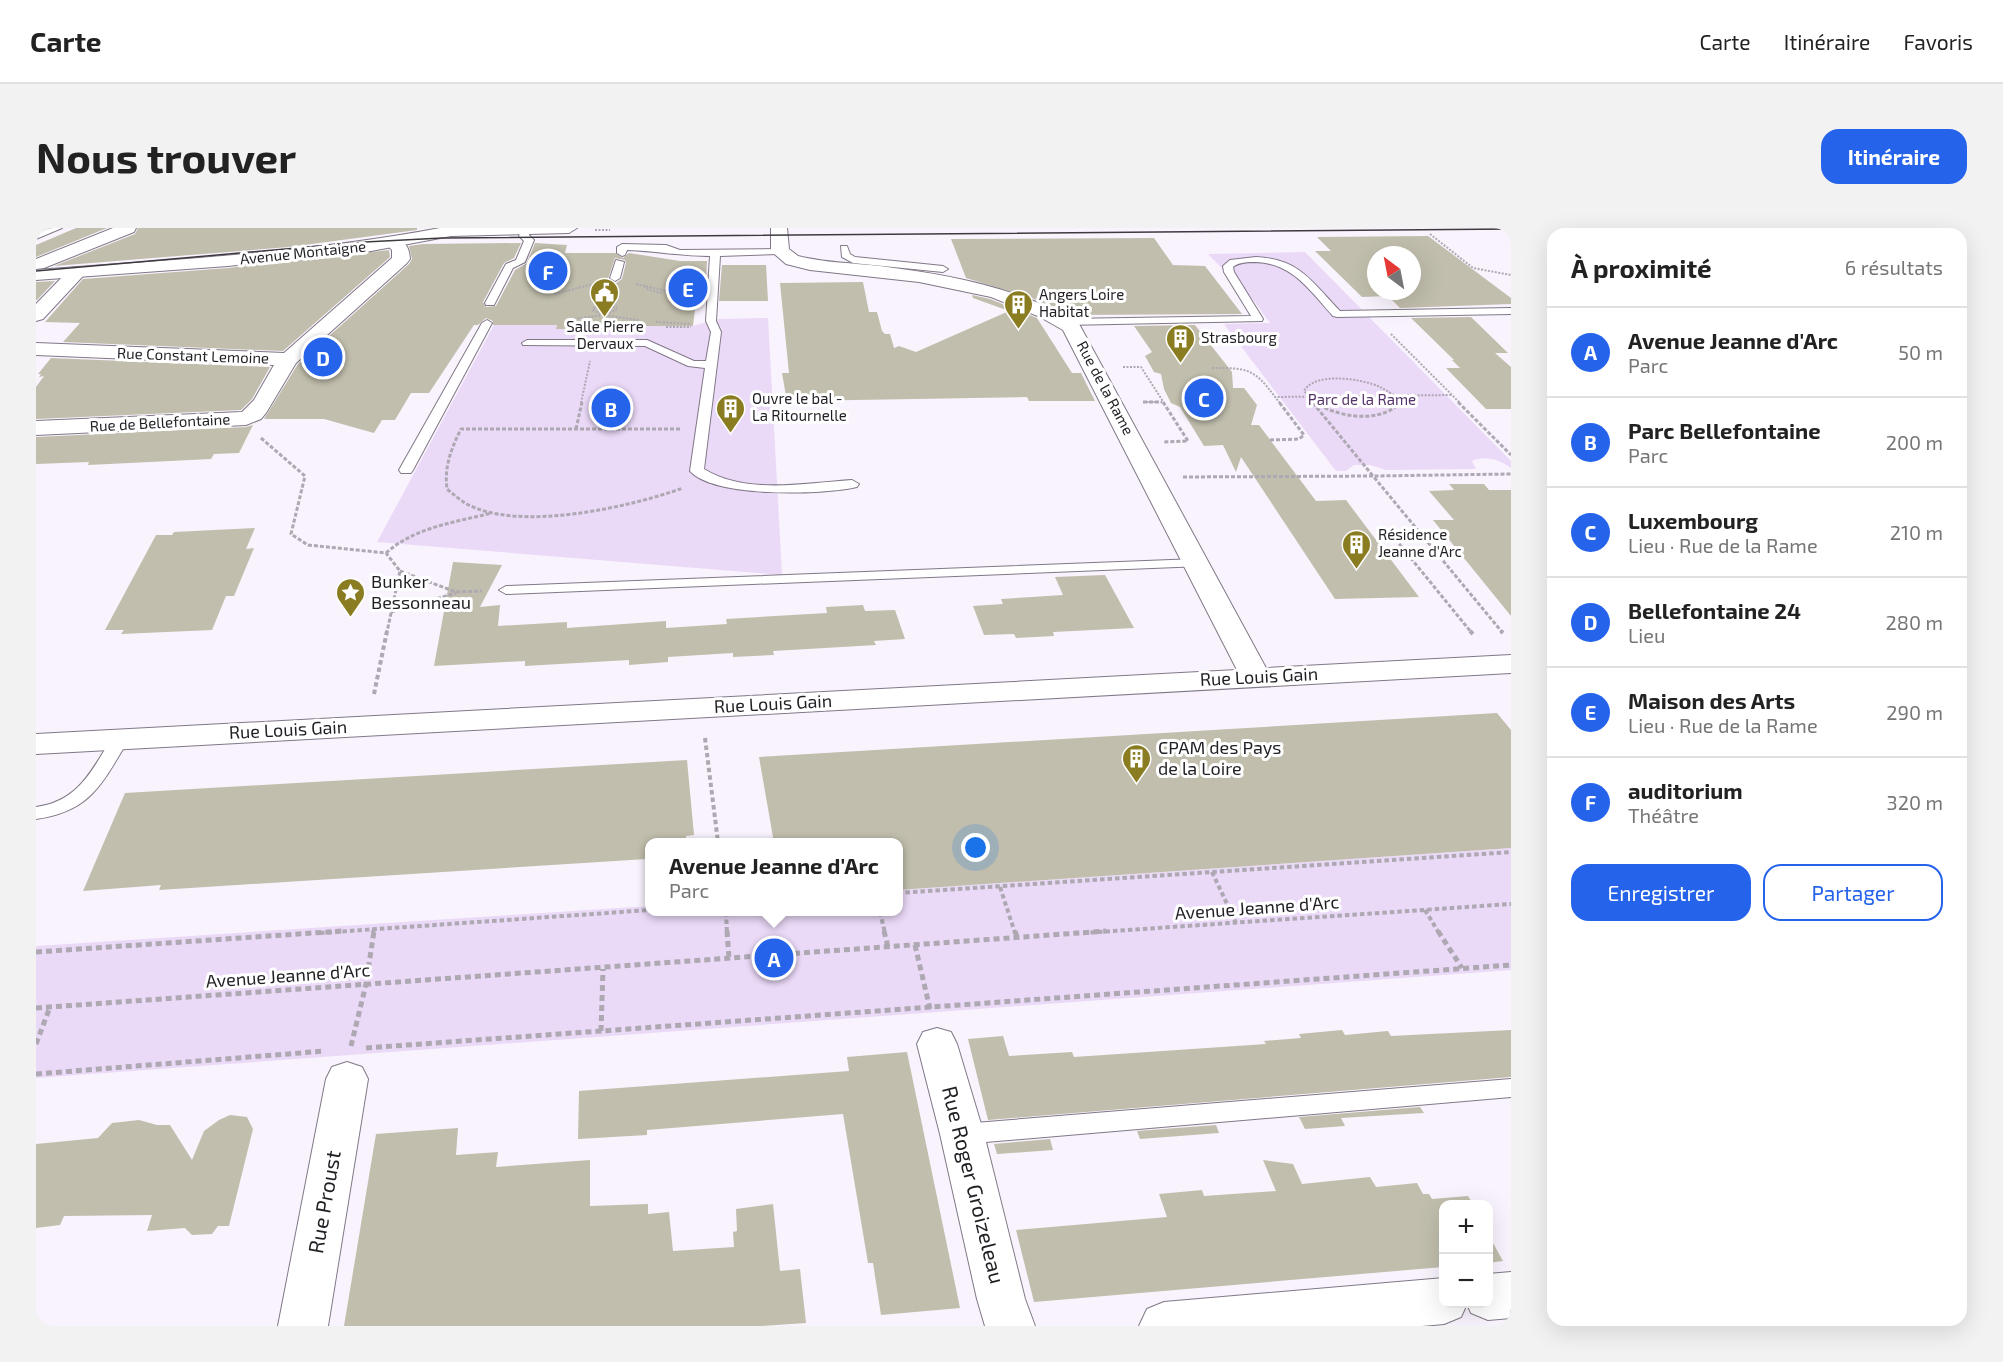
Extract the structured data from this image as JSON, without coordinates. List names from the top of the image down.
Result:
{
  "streets": {
    "street": [
      "Avenue Montaigne",
      "Rue Constant Lemoine",
      "Rue de la Rame",
      "Rue de Bellefontaine",
      "Rue Louis Gain",
      "Rue Roger Groizeleau",
      "Rue Proust"
    ],
    "path": ["Avenue Jeanne d'Arc"]
  },
  "crossings": [
    ["Avenue Montaigne", "Rue Constant Lemoine"],
    ["Rue Constant Lemoine", "Rue de Bellefontaine"],
    ["Rue de la Rame", "Rue Louis Gain"]
  ],
  "parks": ["Parc de la Rame"],
  "places": {
    "public building": ["Salle Pierre Dervaux"],
    "building": [
      "Angers Loire Habitat",
      "Strasbourg",
      "Ouvre le bal - La Ritournelle",
      "Résidence Jeanne d'Arc",
      "CPAM des Pays de la Loire"
    ],
    "place": ["Bunker Bessonneau"]
  },
  "north": "top left",
  "page": {
    "header": "Carte",
    "nav": ["Carte", "Itinéraire", "Favoris"],
    "buttons": [
      "Itinéraire",
      ["Enregistrer", "Partager"]
    ],
    "title": "Nous trouver",
    "heading": ["À proximité", "6 résultats"],
    "pins": [
      "F",
      "E",
      "D",
      "C",
      "B",
      "A"
    ],
    "list": [
      {
        "mark": "A",
        "name": "Avenue Jeanne d'Arc",
        "note": "Parc",
        "value": "50 m"
      },
      {
        "mark": "B",
        "name": "Parc Bellefontaine",
        "note": "Parc",
        "value": "200 m"
      },
      {
        "mark": "C",
        "name": "Luxembourg",
        "note": "Lieu · Rue de la Rame",
        "value": "210 m"
      },
      {
        "mark": "D",
        "name": "Bellefontaine 24",
        "note": "Lieu",
        "value": "280 m"
      },
      {
        "mark": "E",
        "name": "Maison des Arts",
        "note": "Lieu · Rue de la Rame",
        "value": "290 m"
      },
      {
        "mark": "F",
        "name": "auditorium",
        "note": "Théâtre",
        "value": "320 m"
      }
    ],
    "popup": ["Avenue Jeanne d'Arc", "Parc"],
    "map_buttons": ["+", "−"]
  }
}
